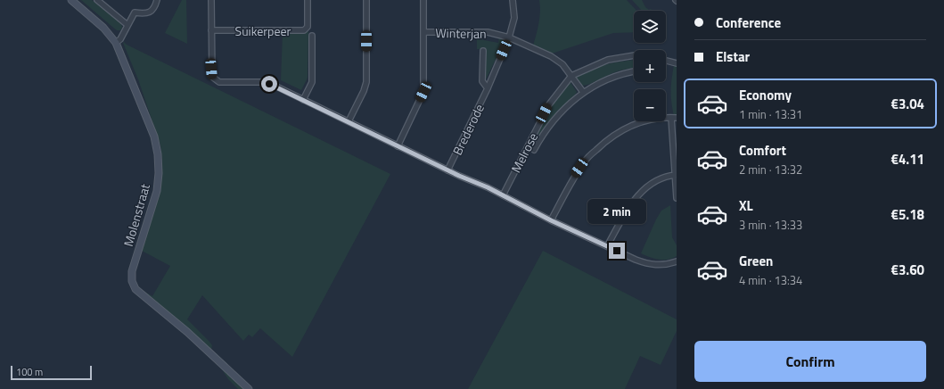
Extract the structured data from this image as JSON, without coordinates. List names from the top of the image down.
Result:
{
  "streets": {
    "street": [
      "Suikerpeer",
      "Winterjan",
      "Brederode",
      "Melrose",
      "Molenstraat"
    ]
  },
  "crossings": [
    ["Winterjan", "Brederode"],
    ["Winterjan", "Melrose"]
  ],
  "scale_bar": "100 m",
  "page": {
    "banner": ["Conference", "Elstar"],
    "map_buttons": ["+", "−"],
    "list": [
      {
        "name": "Economy",
        "note": "1 min · 13:31",
        "value": "€3.04"
      },
      {
        "name": "Comfort",
        "note": "2 min · 13:32",
        "value": "€4.11"
      },
      {
        "name": "XL",
        "note": "3 min · 13:33",
        "value": "€5.18"
      },
      {
        "name": "Green",
        "note": "4 min · 13:34",
        "value": "€3.60"
      }
    ],
    "bubble": "2 min",
    "buttons": "Confirm",
    "scale": "100 m"
  }
}
